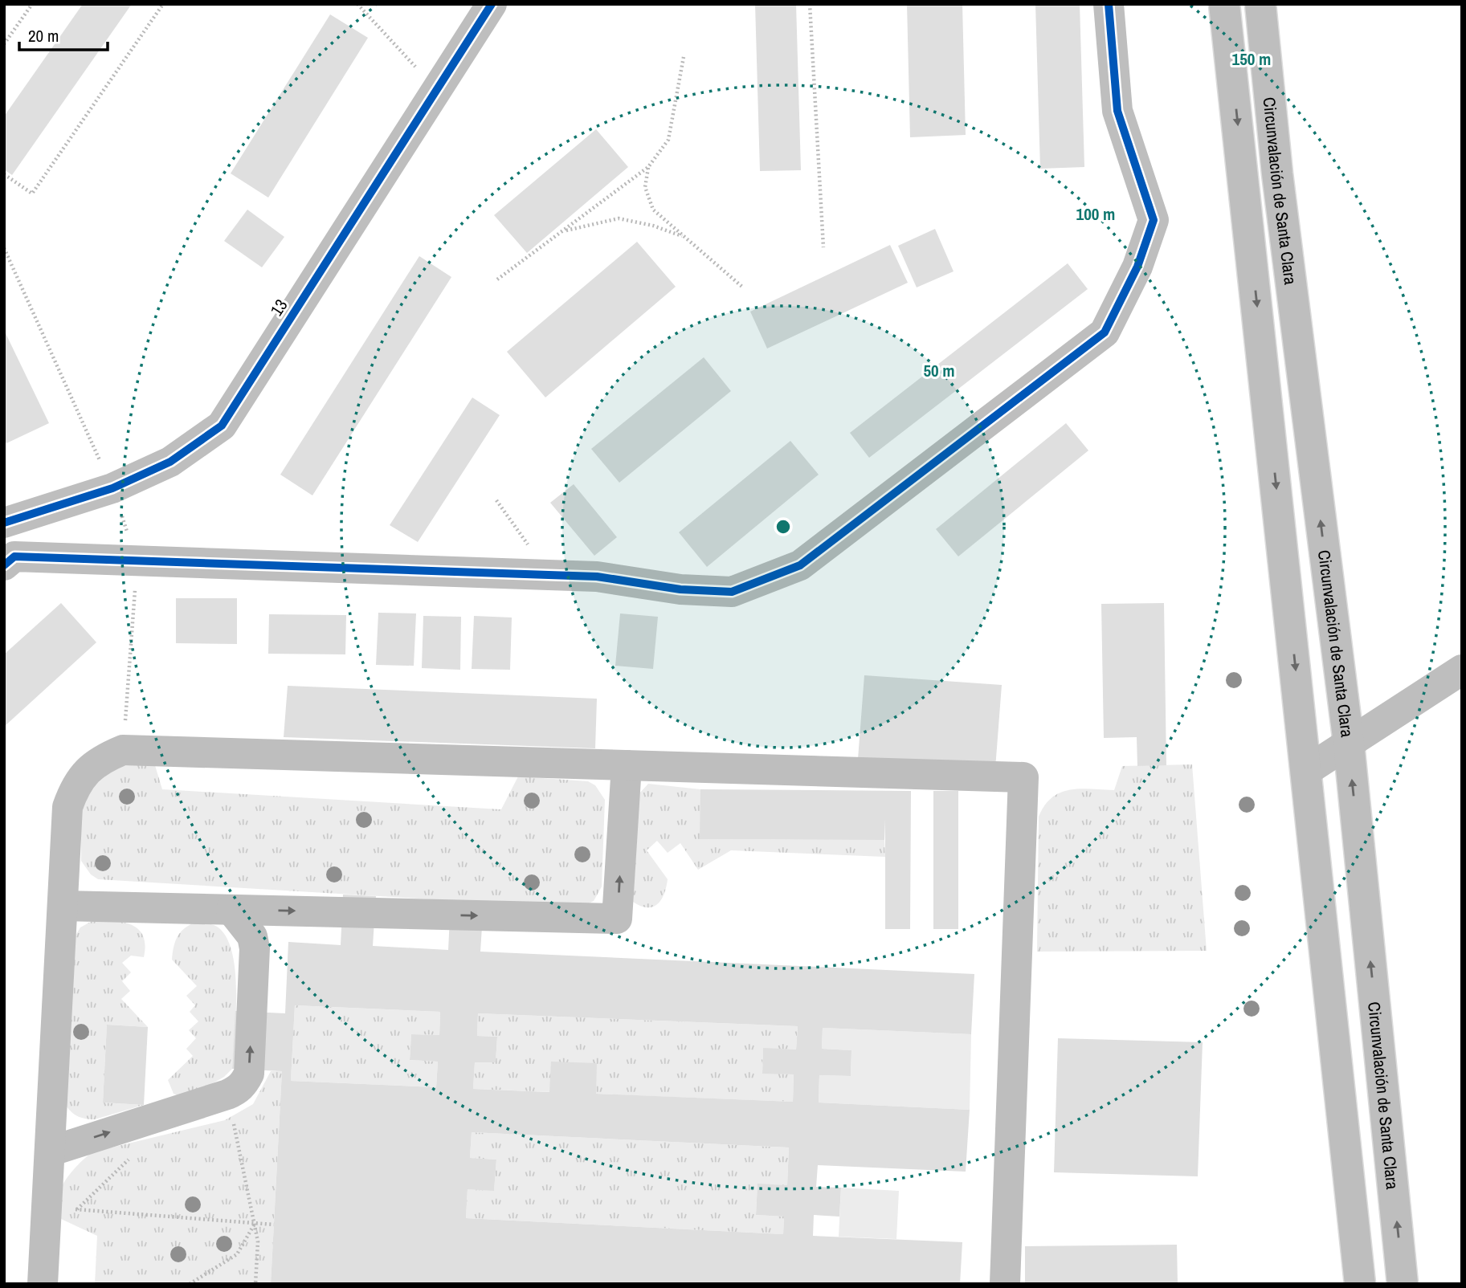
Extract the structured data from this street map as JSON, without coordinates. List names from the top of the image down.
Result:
{
  "streets": {
    "main road": ["Circunvalación de Santa Clara", "13"]
  },
  "scale_bar": "20 m",
  "rings": ["150 m", "100 m", "50 m"]
}
